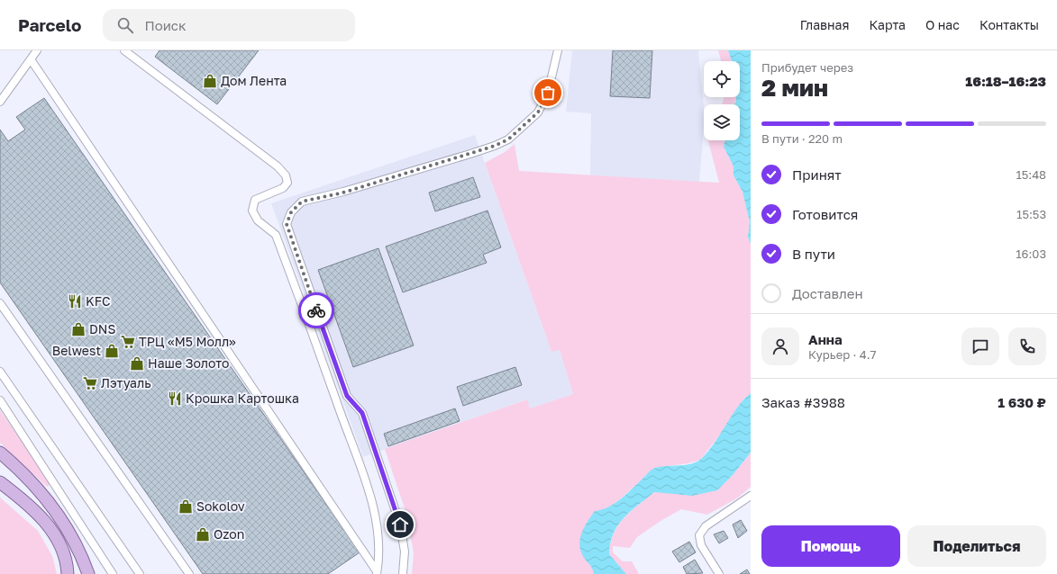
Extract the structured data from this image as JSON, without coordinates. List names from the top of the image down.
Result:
{
  "places": {
    "shop": [
      "Дом Лента",
      "DNS",
      "Belwest",
      "Наше Золото",
      "Sokolov",
      "Ozon"
    ],
    "restaurant": ["KFC", "Крошка Картошка"],
    "supermarket": ["ТРЦ «М5 Молл»", "Лэтуаль"]
  },
  "page": {
    "header": "Parcelo",
    "search": "Поиск",
    "nav": [
      "Главная",
      "Карта",
      "О нас",
      "Контакты"
    ],
    "heading": ["2 мин", "Прибудет через", "16:18–16:23"],
    "panel": [
      "Анна",
      "Курьер · 4.7",
      "Заказ #3988",
      "1 630 ₽"
    ],
    "bar": "В пути · 220 m",
    "list": [
      ["Принят", "15:48"],
      ["Готовится", "15:53"],
      ["В пути", "16:03"],
      "Доставлен"
    ],
    "buttons": ["Помощь", "Поделиться"]
  }
}
